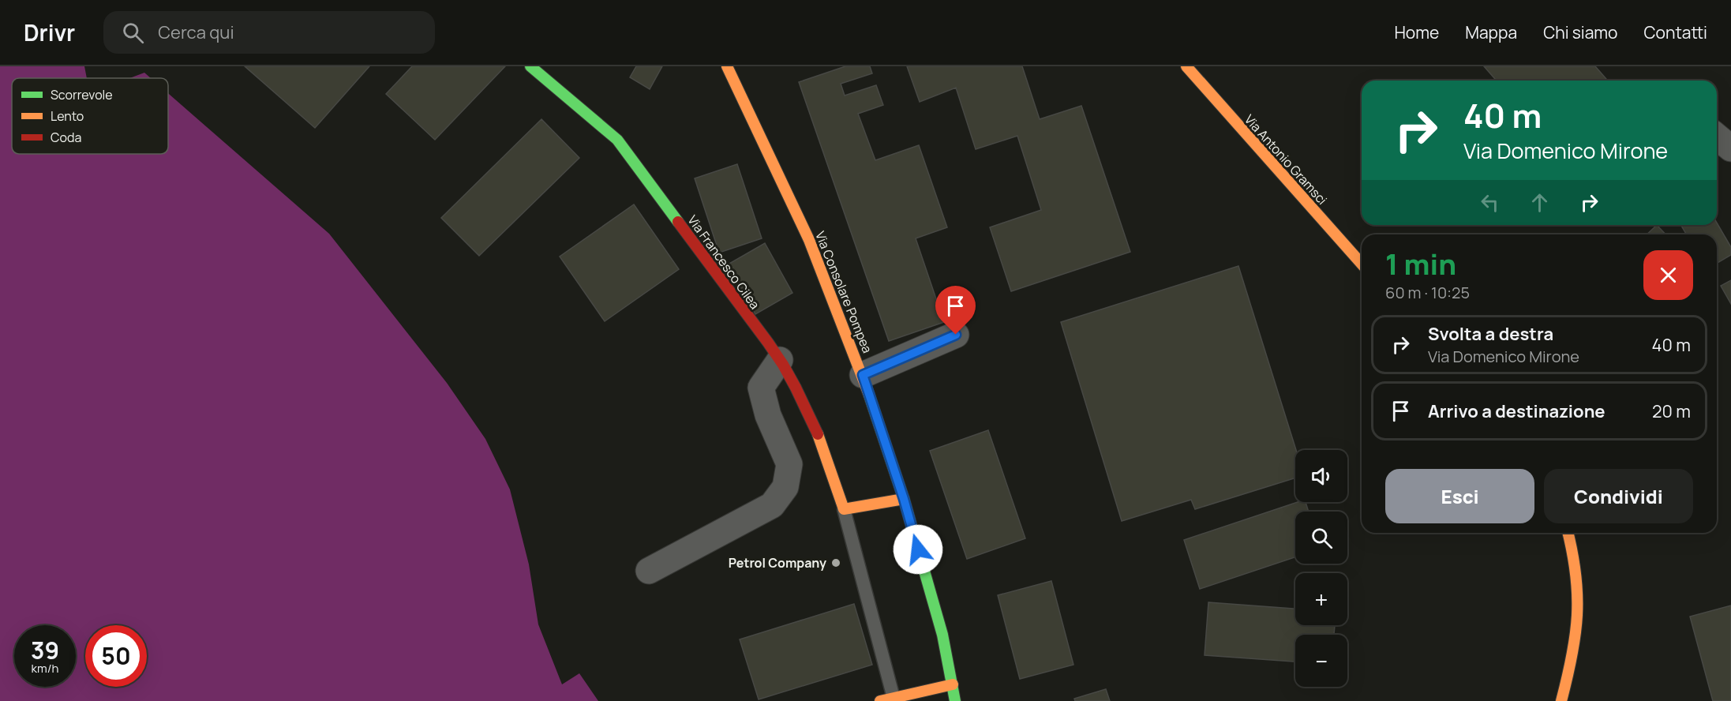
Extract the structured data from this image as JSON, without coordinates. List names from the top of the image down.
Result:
{
  "streets": {
    "main road": ["Via Antonio Gramsci", "Via Francesco Cilea", "Via Consolare Pompea"]
  },
  "places": ["Petrol Company"],
  "legend": ["Scorrevole", "Lento", "Coda"],
  "page": {
    "header": "Drivr",
    "search": "Cerca qui",
    "nav": [
      "Home",
      "Mappa",
      "Chi siamo",
      "Contatti"
    ],
    "turn": ["40 m", "Via Domenico Mirone"],
    "heading": ["1 min", "60 m · 10:25"],
    "list": [
      {
        "name": "Svolta a destra",
        "note": "Via Domenico Mirone",
        "value": "40 m"
      },
      {
        "name": "Arrivo a destinazione",
        "value": "20 m"
      }
    ],
    "map_buttons": ["+", "−"],
    "buttons": ["Esci", "Condividi"],
    "speed": "39 km/h",
    "limit": "50"
  }
}
